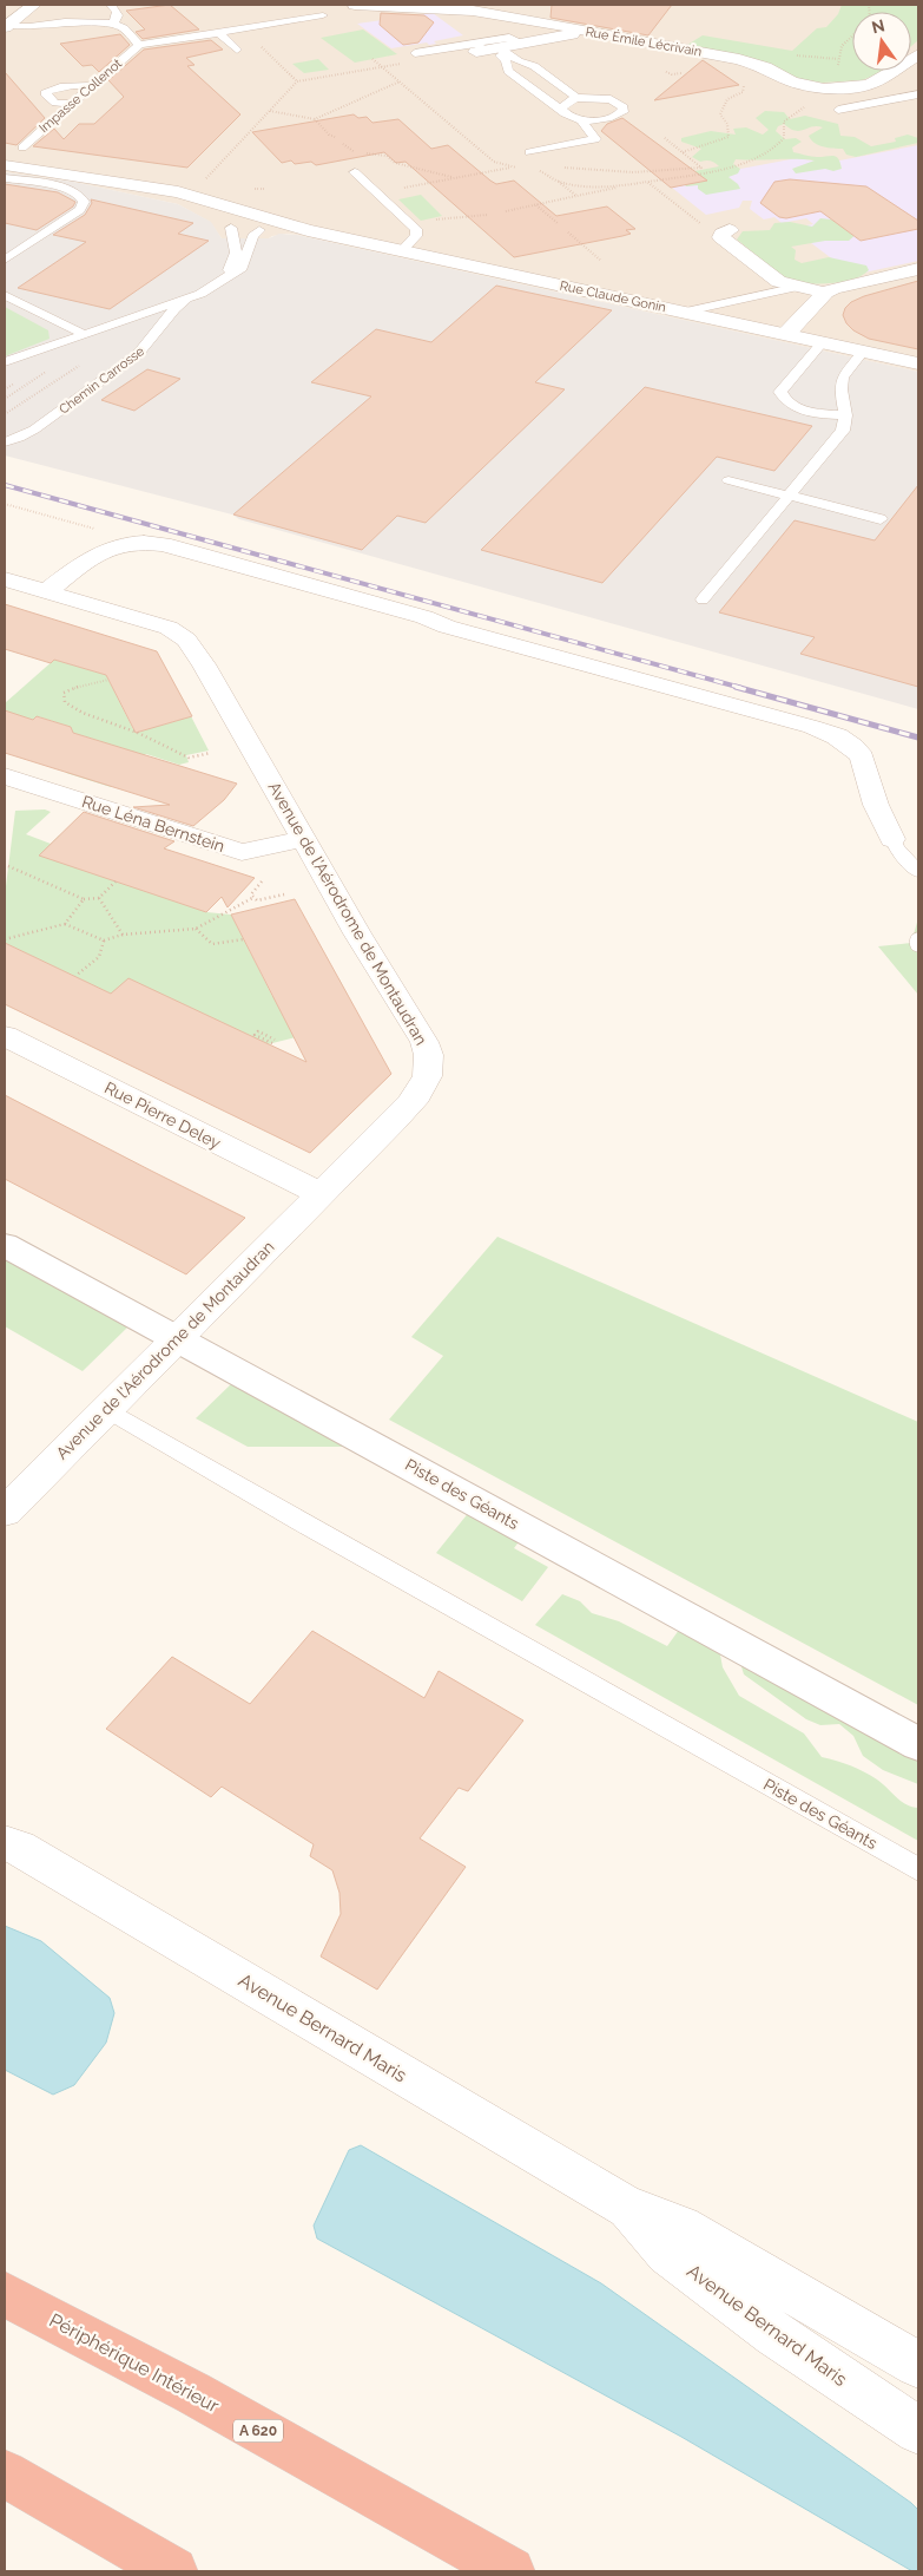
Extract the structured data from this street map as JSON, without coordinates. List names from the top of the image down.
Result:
{
  "streets": {
    "highway": ["Périphérique Intérieur", "A 620"],
    "street": [
      "Rue Émile Lécrivain",
      "Rue Claude Gonin",
      "Rue Léna Bernstein",
      "Avenue de l'Aérodrome de Montaudran",
      "Rue Pierre Deley",
      "Piste des Géants",
      "Avenue Bernard Maris"
    ],
    "lane": ["Impasse Collenot", "Chemin Carrosse"]
  },
  "crossings": [
    ["Rue Claude Gonin", "Chemin Carrosse"],
    ["Rue Léna Bernstein", "Avenue de l'Aérodrome de Montaudran"],
    ["Avenue de l'Aérodrome de Montaudran", "Rue Pierre Deley"],
    ["Avenue de l'Aérodrome de Montaudran", "Piste des Géants"]
  ],
  "north": "top"
}
